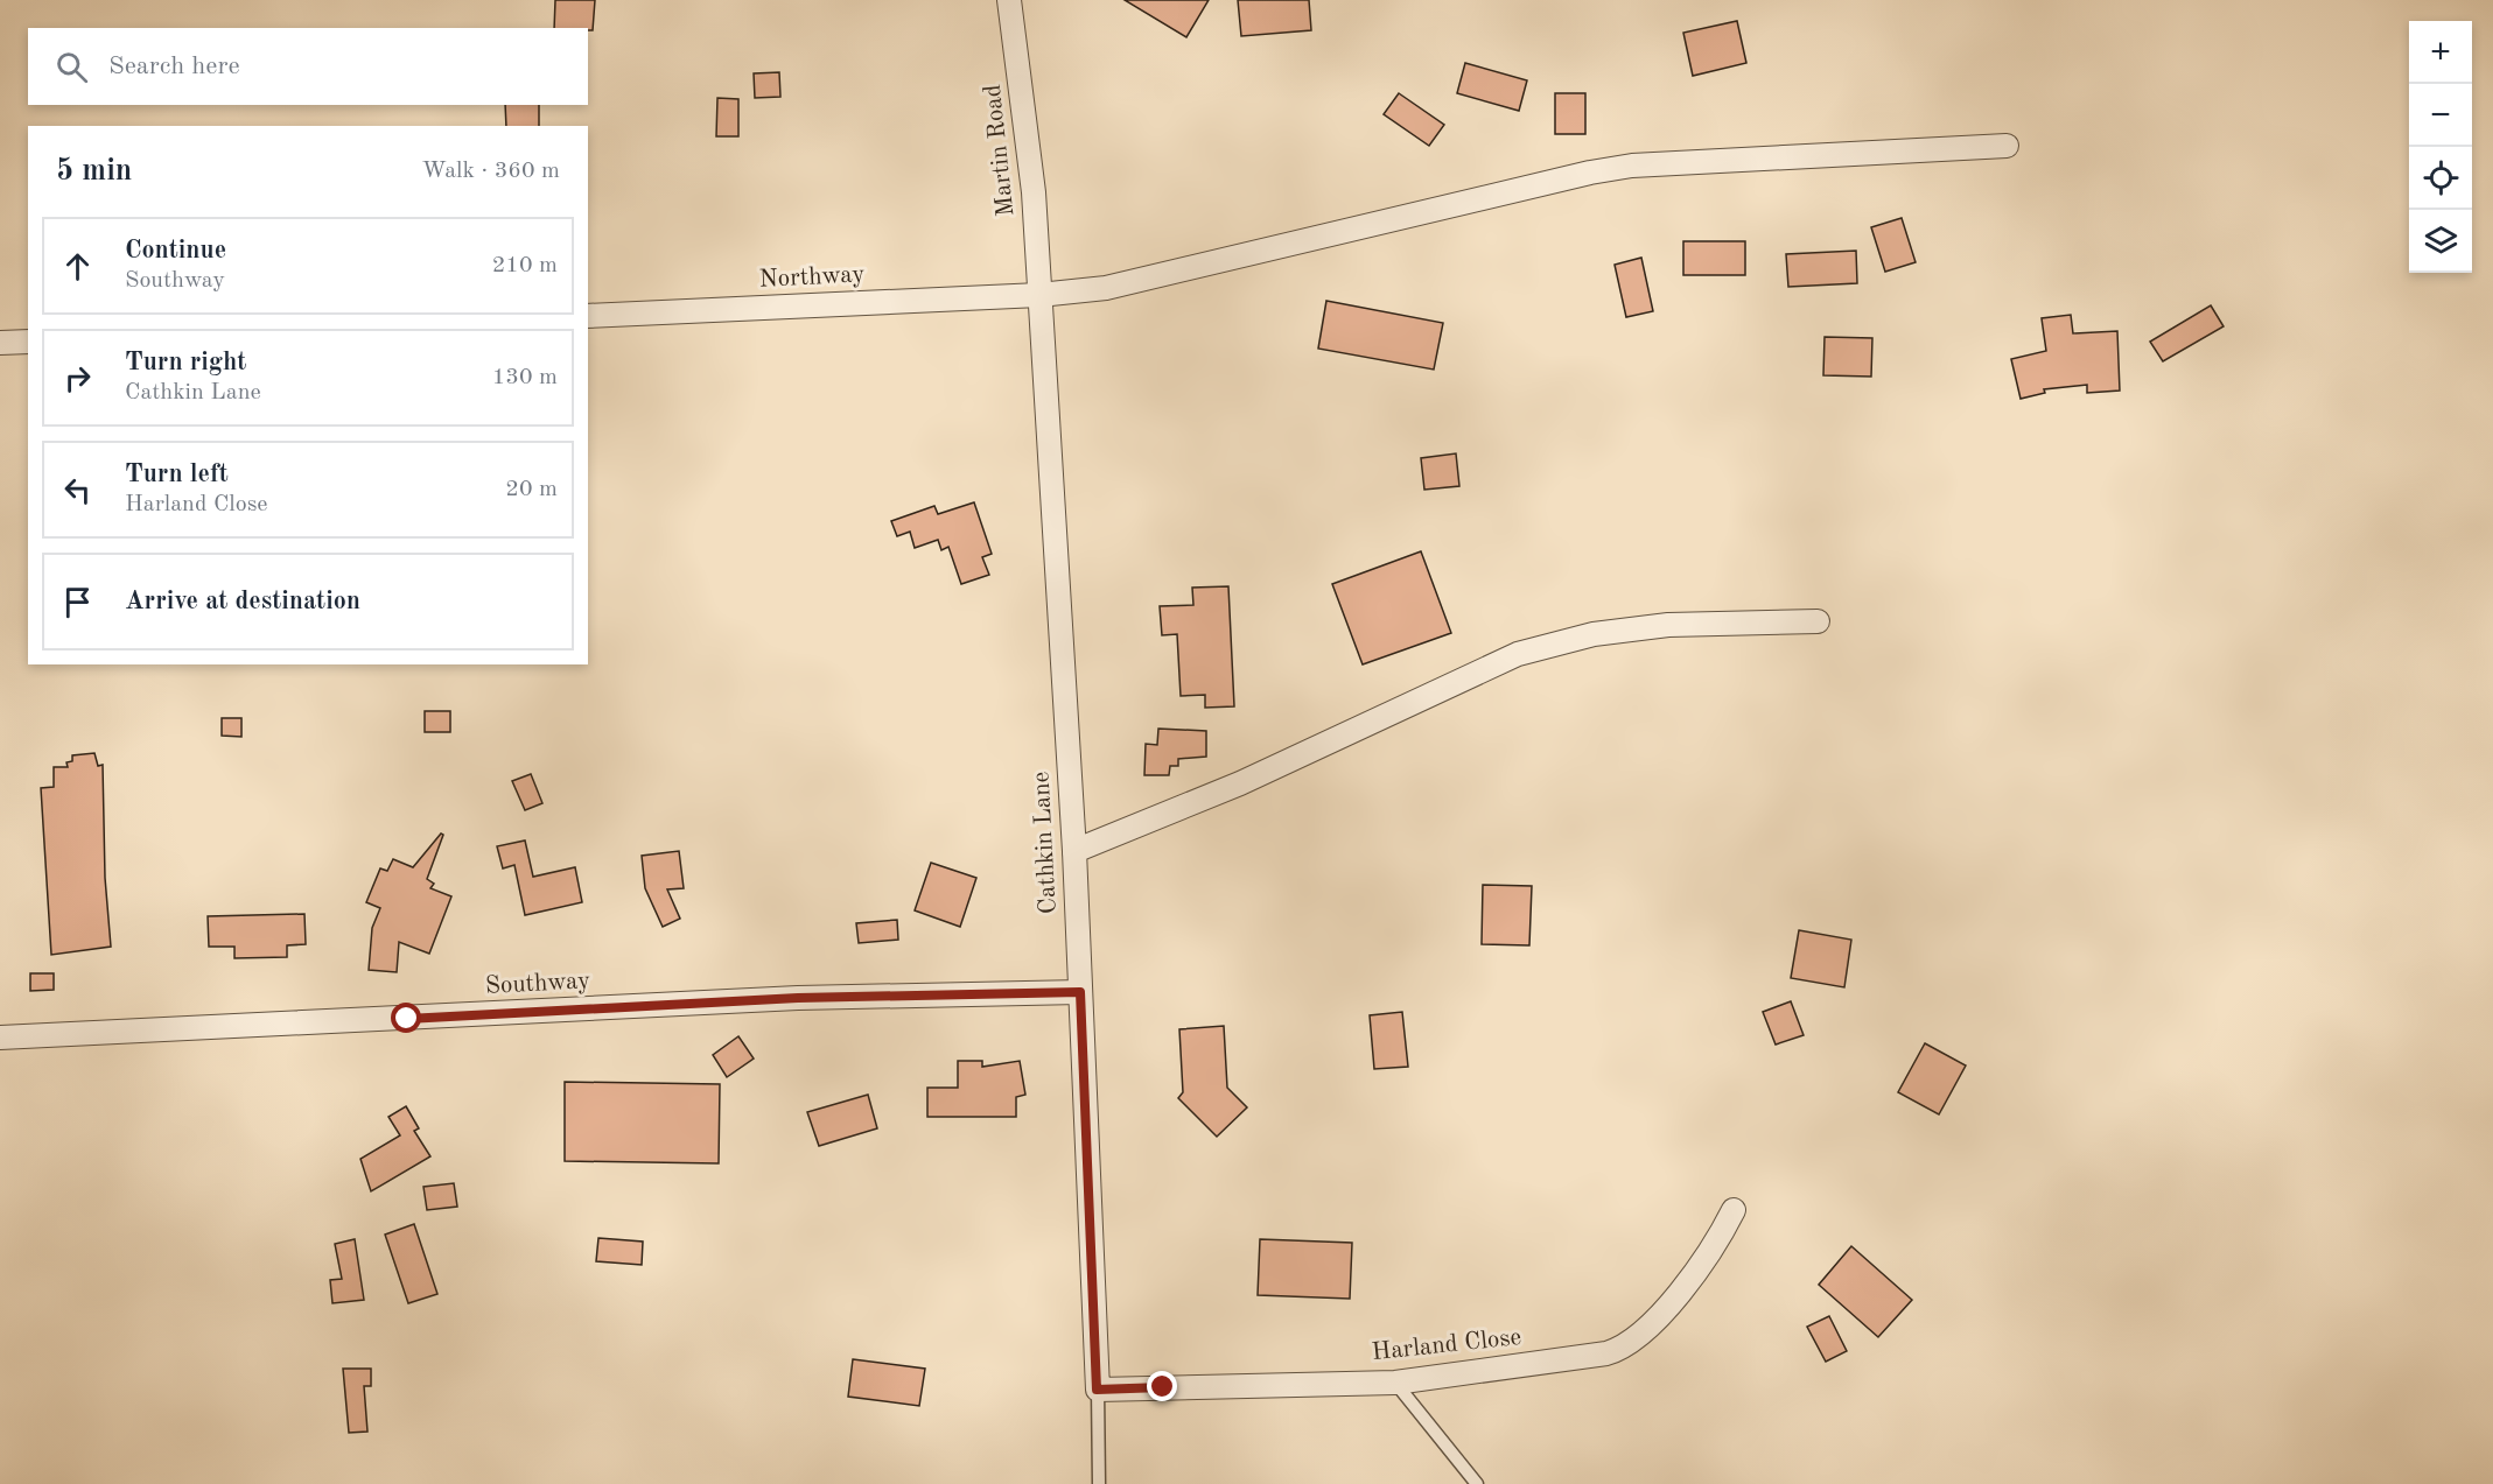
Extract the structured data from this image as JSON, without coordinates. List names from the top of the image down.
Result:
{
  "streets": {
    "street": [
      "Martin Road",
      "Northway",
      "Cathkin Lane",
      "Southway",
      "Harland Close"
    ]
  },
  "crossings": [
    ["Martin Road", "Northway"],
    ["Martin Road", "Cathkin Lane"],
    ["Northway", "Cathkin Lane"],
    ["Cathkin Lane", "Southway"],
    ["Cathkin Lane", "Harland Close"]
  ],
  "page": {
    "map_buttons": ["+", "−"],
    "search": "Search here",
    "heading": ["5 min", "Walk · 360 m"],
    "list": [
      ["Continue", "Southway", "210 m"],
      ["Turn right", "Cathkin Lane", "130 m"],
      ["Turn left", "Harland Close", "20 m"],
      "Arrive at destination"
    ]
  }
}
